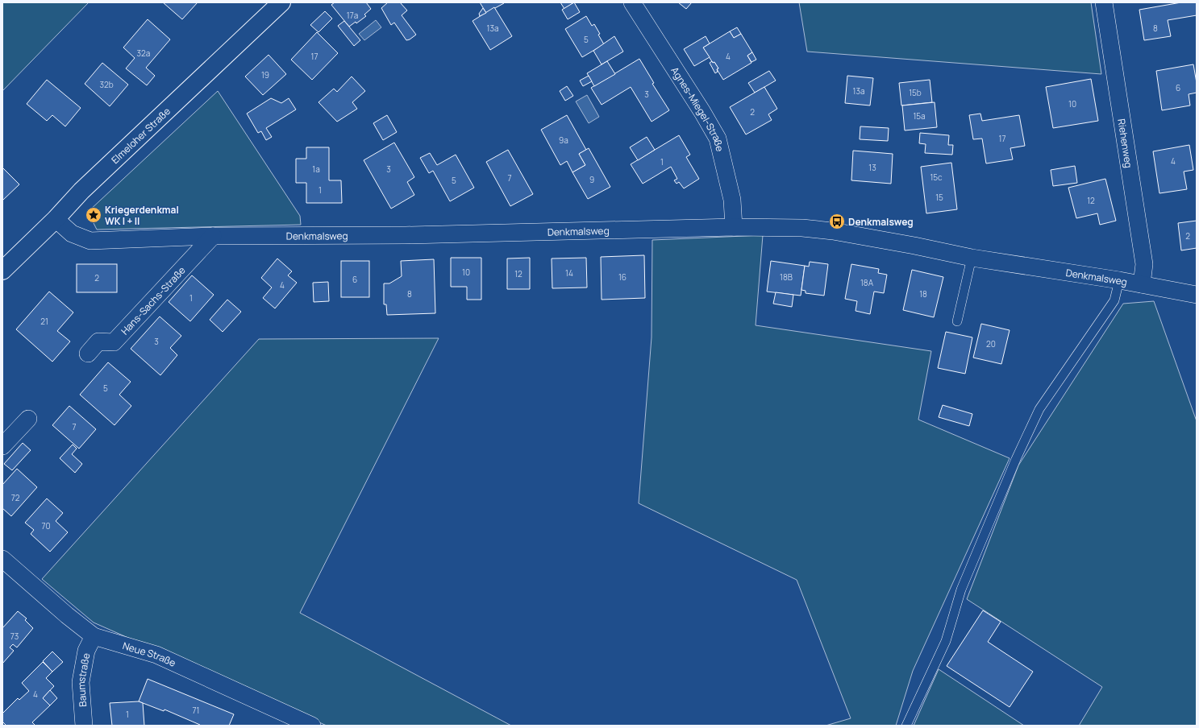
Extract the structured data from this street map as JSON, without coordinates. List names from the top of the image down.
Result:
{
  "streets": {
    "street": [
      "Agnes-Miegel-Straße",
      "Elmeloher Straße",
      "Riehenweg",
      "Denkmalsweg",
      "Hans-Sachs-Straße",
      "Neue Straße",
      "Baumstraße"
    ]
  },
  "crossings": [
    ["Agnes-Miegel-Straße", "Denkmalsweg"],
    ["Elmeloher Straße", "Denkmalsweg"],
    ["Riehenweg", "Denkmalsweg"],
    ["Denkmalsweg", "Hans-Sachs-Straße"],
    ["Neue Straße", "Baumstraße"]
  ],
  "places": {
    "place": ["Kriegerdenkmal WK I + II"],
    "bus stop": ["Denkmalsweg"]
  },
  "house_numbers": [
    "17a",
    "13a",
    "8",
    "5",
    "32a",
    "17",
    "4",
    "19",
    "32b",
    "6",
    "13a",
    "15b",
    "3",
    "10",
    "2",
    "15a",
    "17",
    "9a",
    "4",
    "1",
    "13",
    "1a",
    "3",
    "15c",
    "7",
    "9",
    "5",
    "1",
    "15",
    "12",
    "2",
    "10",
    "14",
    "12",
    "16",
    "18B",
    "2",
    "6",
    "18A",
    "4",
    "8",
    "18",
    "1",
    "21",
    "3",
    "20",
    "5",
    "7",
    "72",
    "70",
    "73",
    "4",
    "71",
    "1"
  ]
}
